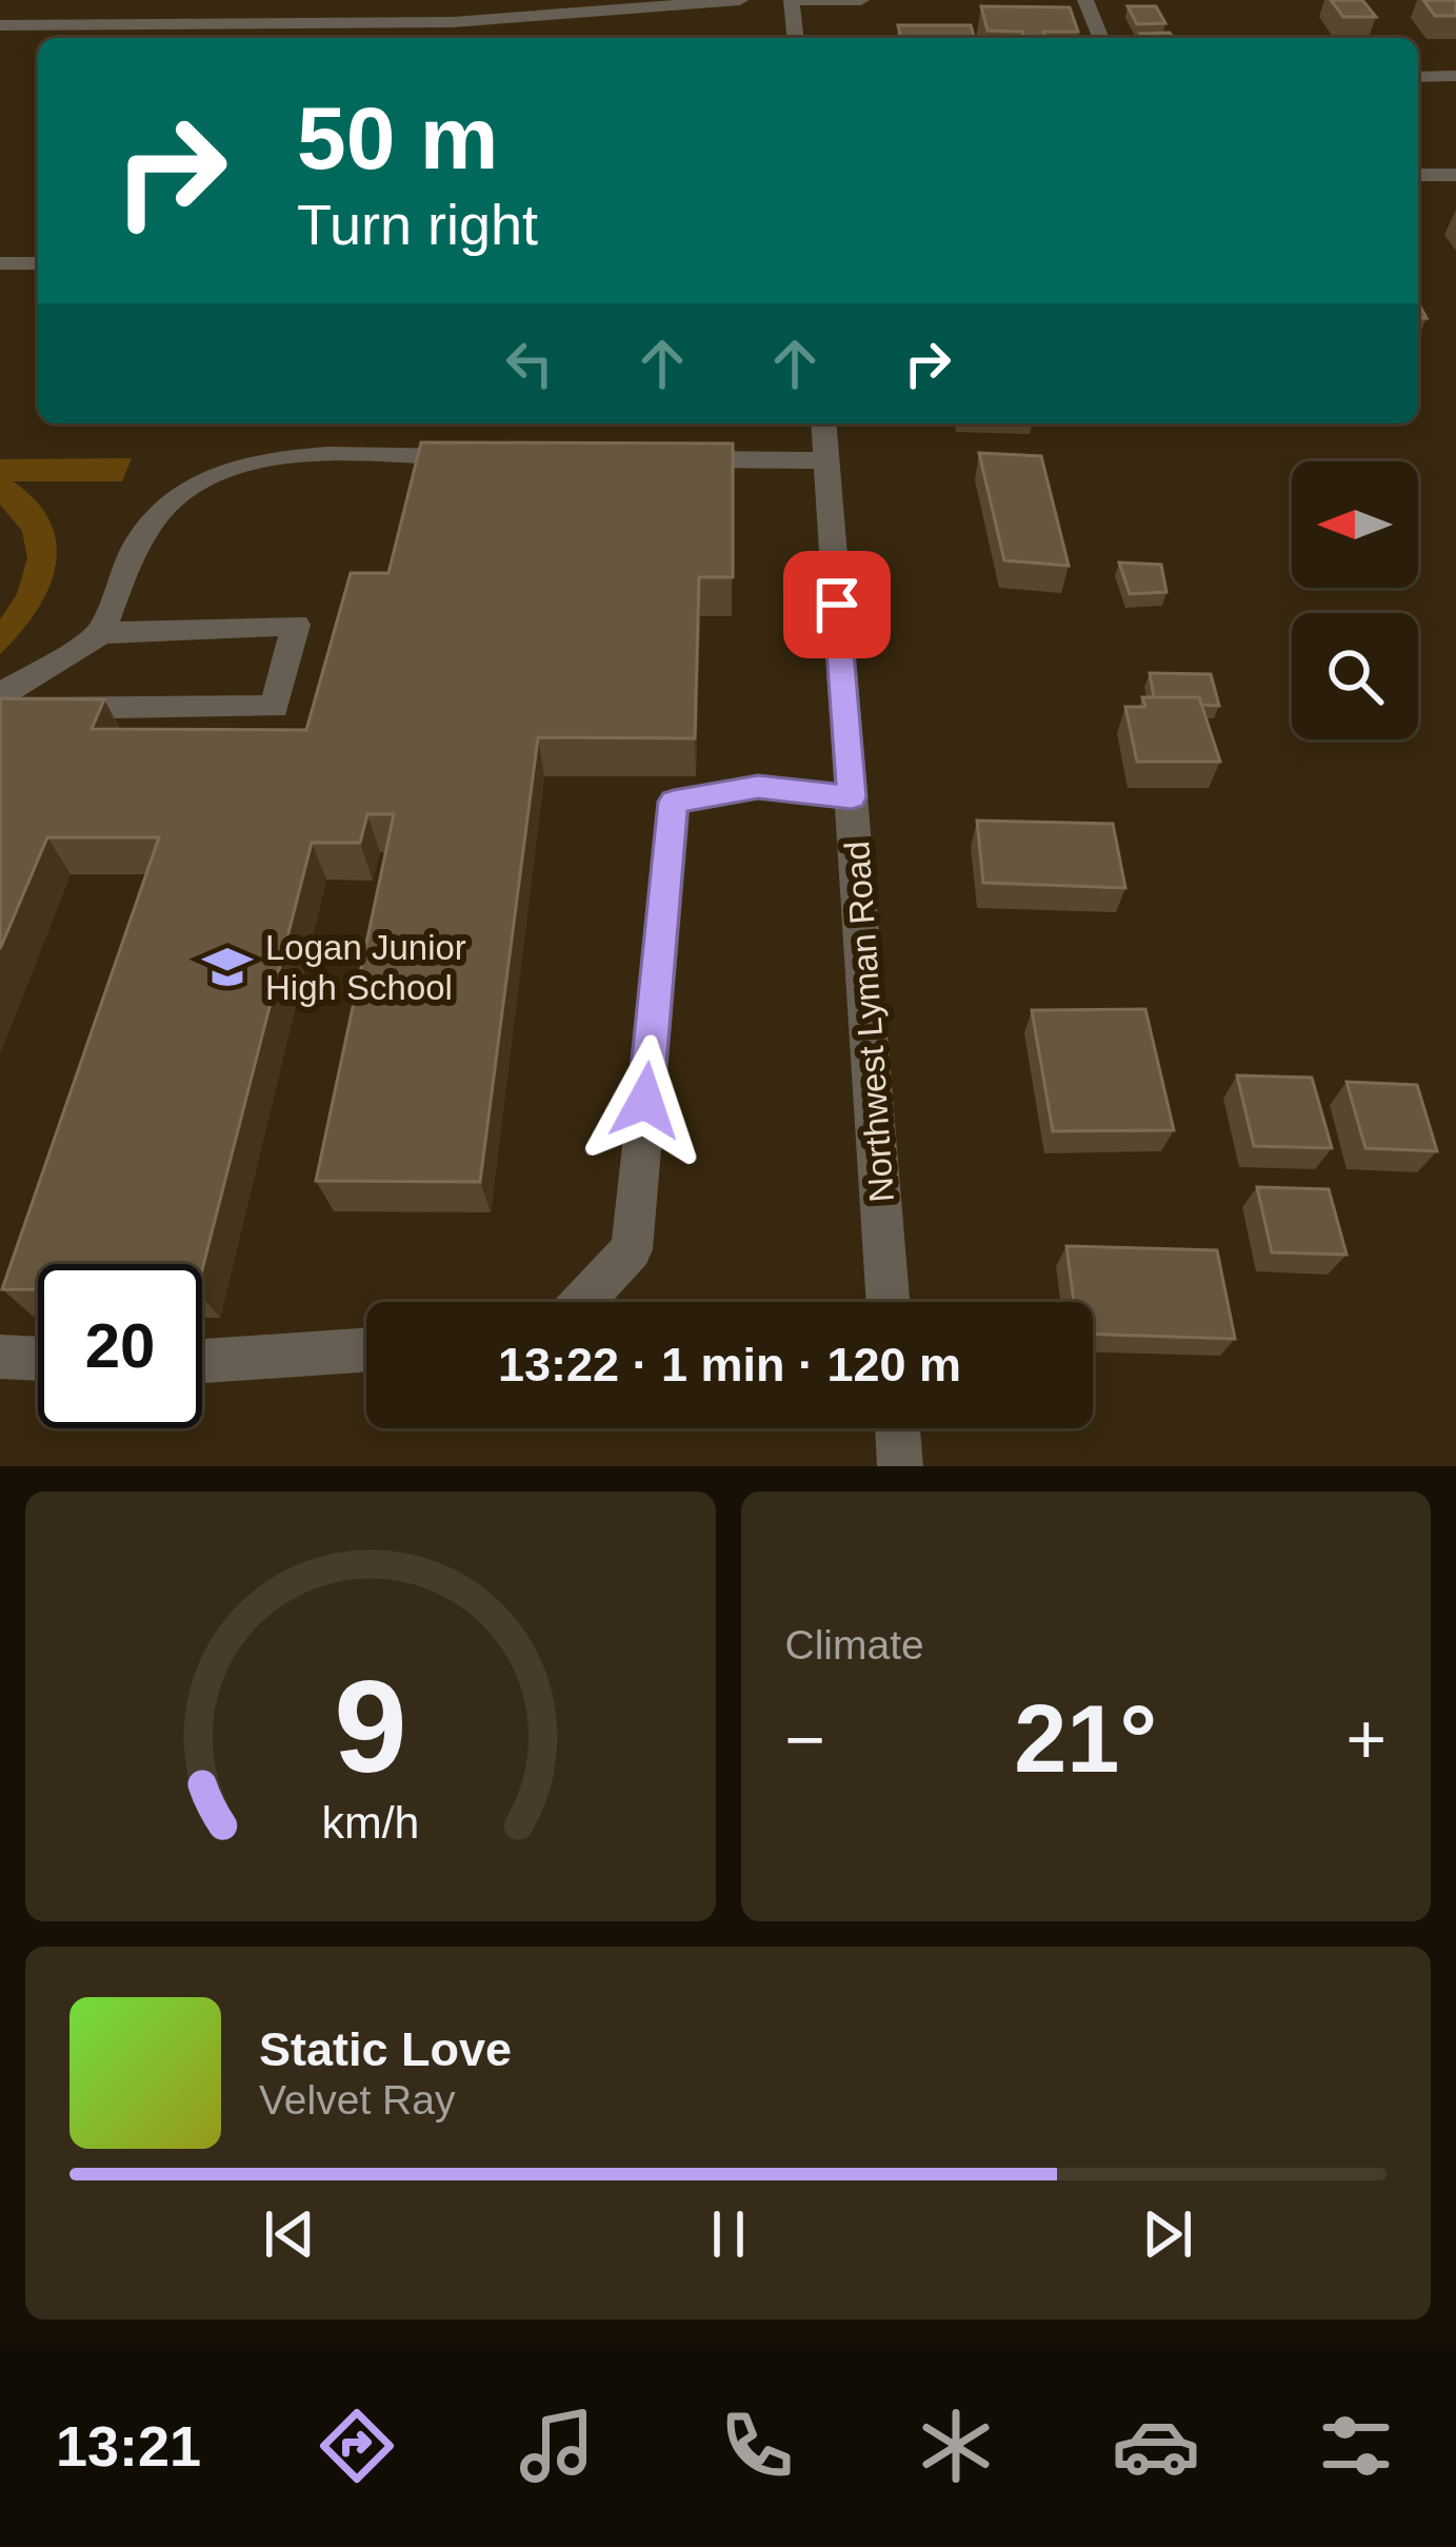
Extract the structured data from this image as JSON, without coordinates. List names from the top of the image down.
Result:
{
  "streets": {
    "street": ["Northwest Lyman Road"]
  },
  "places": {
    "school or university": ["Logan Junior High School"]
  },
  "north": "left",
  "page": {
    "turn": ["50 m", "Turn right"],
    "limit": "20",
    "trip": "13:22 · 1 min · 120 m",
    "tile": "Climate",
    "heat": ["−", "21°", "+"],
    "song": ["Static Love", "Velvet Ray"],
    "tabs": "13:21",
    "gauge": ["9", "km/h"]
  }
}
